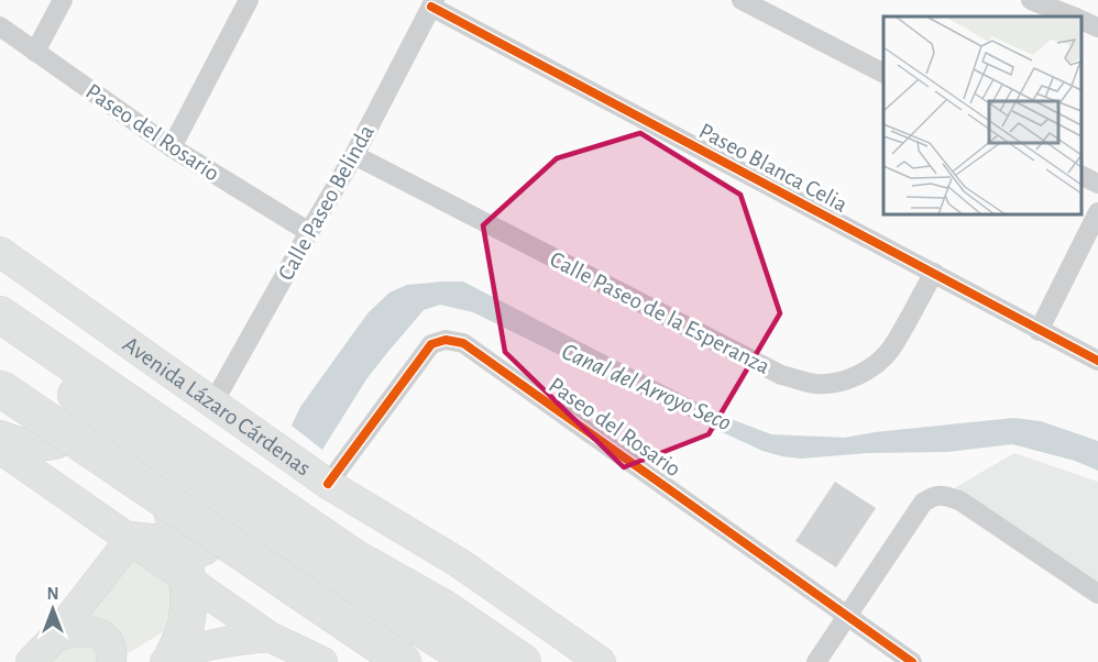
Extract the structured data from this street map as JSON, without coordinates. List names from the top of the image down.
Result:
{
  "streets": {
    "highway": ["Avenida Lázaro Cárdenas"],
    "street": [
      "Paseo del Rosario",
      "Paseo Blanca Celia",
      "Calle Paseo Belinda",
      "Calle Paseo de la Esperanza"
    ]
  },
  "crossings": [
    ["Paseo del Rosario", "Calle Paseo Belinda"],
    ["Paseo del Rosario", "Avenida Lázaro Cárdenas"],
    ["Paseo Blanca Celia", "Calle Paseo Belinda"],
    ["Paseo Blanca Celia", "Calle Paseo de la Esperanza"],
    ["Calle Paseo Belinda", "Calle Paseo de la Esperanza"],
    ["Calle Paseo Belinda", "Avenida Lázaro Cárdenas"]
  ],
  "water": ["Canal del Arroyo Seco"],
  "north": "top"
}
